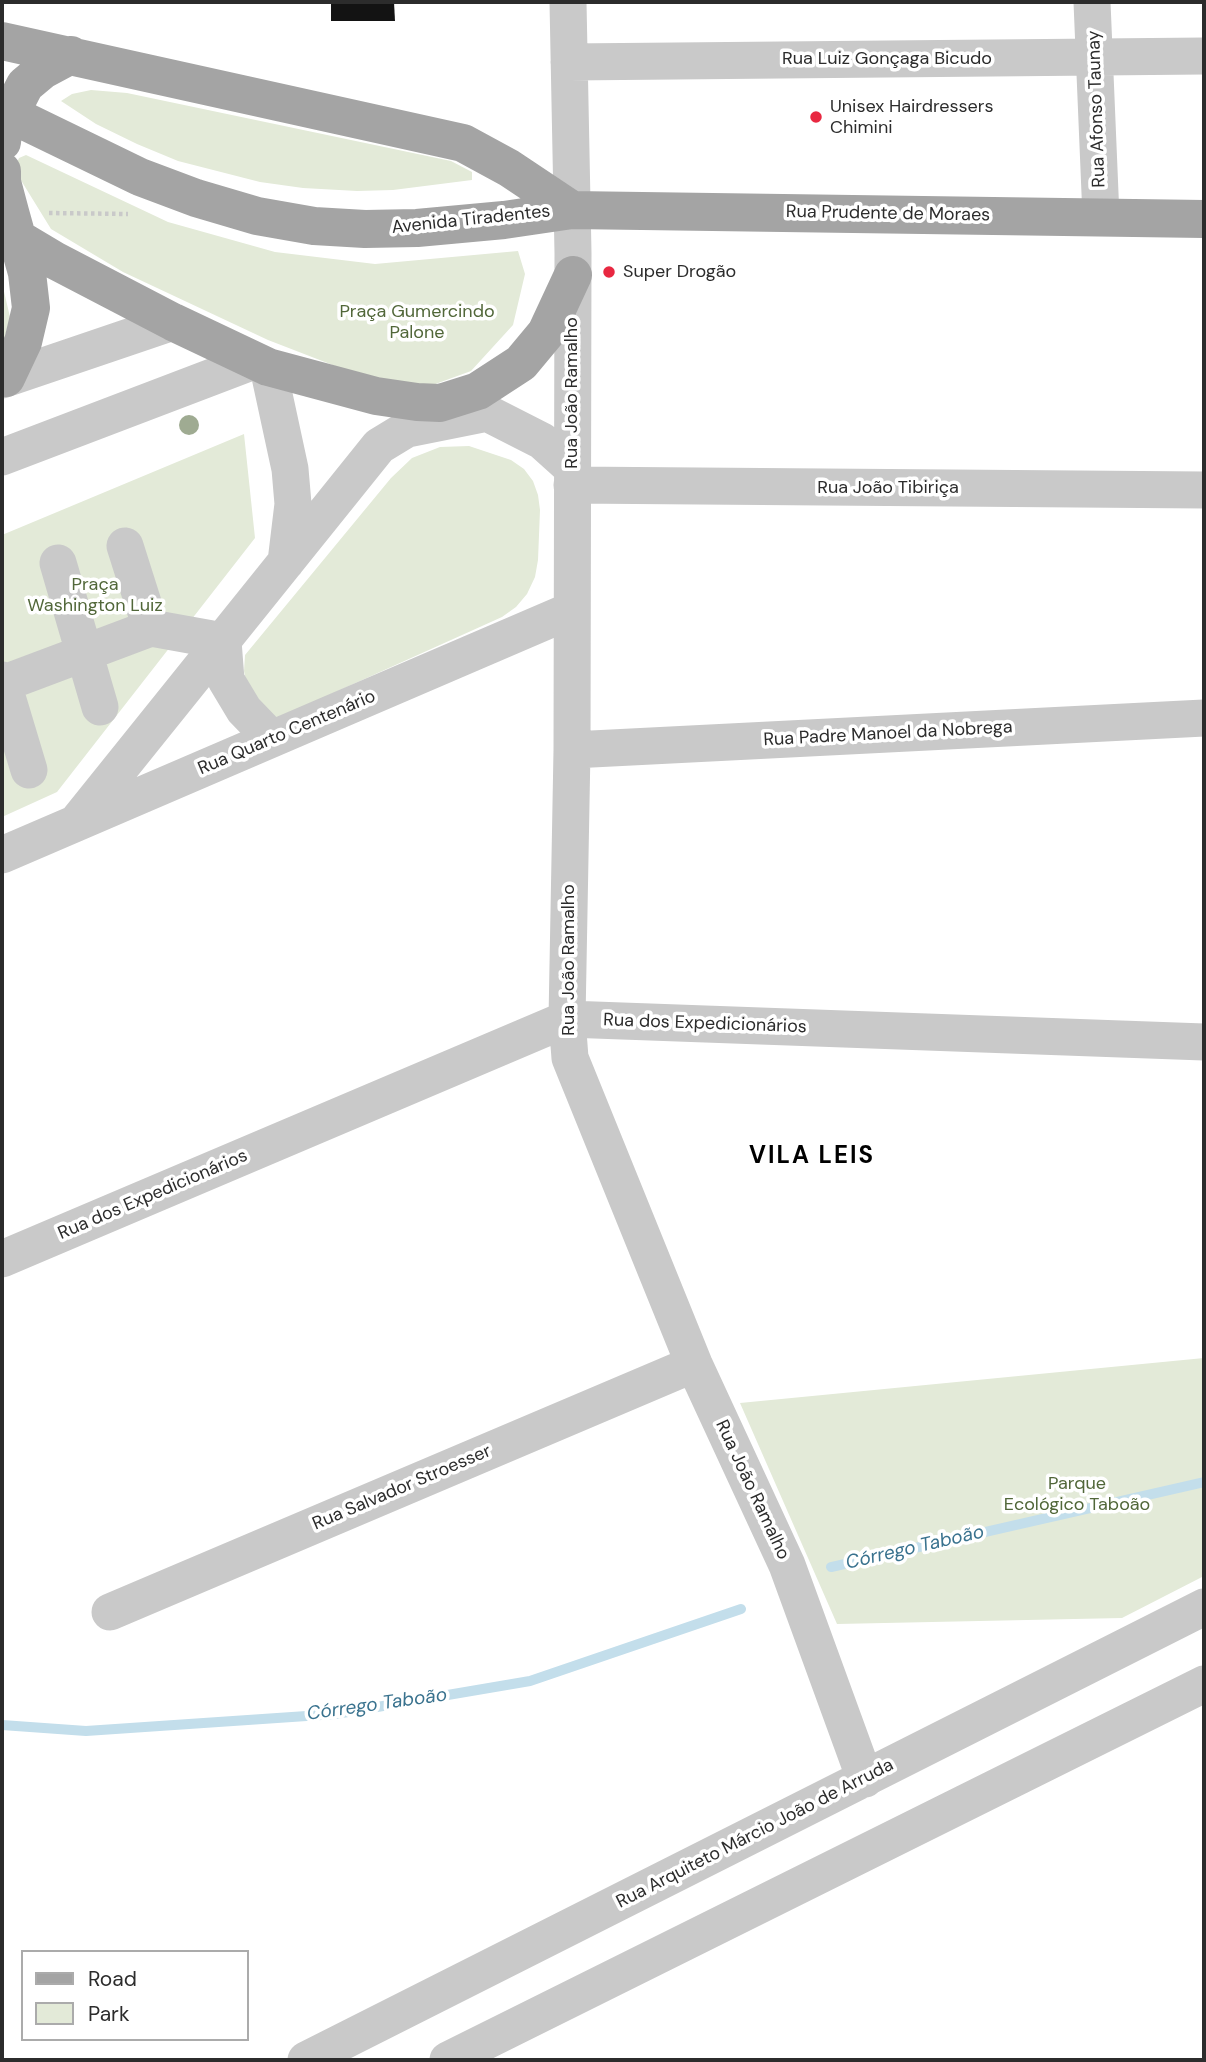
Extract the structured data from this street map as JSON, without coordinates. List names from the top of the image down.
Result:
{
  "streets": {
    "main road": ["Rua Prudente de Moraes", "Avenida Tiradentes"],
    "street": [
      "Rua Luiz Gonçaga Bicudo",
      "Rua Afonso Taunay",
      "Rua João Ramalho",
      "Rua João Tibiriça",
      "Rua Quarto Centenário",
      "Rua Padre Manoel da Nobrega",
      "Rua dos Expedicionários",
      "Rua Salvador Stroesser",
      "Rua Arquiteto Márcio João de Arruda"
    ]
  },
  "crossings": [
    ["Rua Luiz Gonçaga Bicudo", "Rua Afonso Taunay"],
    ["Rua Luiz Gonçaga Bicudo", "Rua João Ramalho"],
    ["Rua Afonso Taunay", "Rua Prudente de Moraes"],
    ["Rua Prudente de Moraes", "Avenida Tiradentes"],
    ["Rua Prudente de Moraes", "Rua João Ramalho"],
    ["Avenida Tiradentes", "Rua João Ramalho"],
    ["Rua João Ramalho", "Rua João Tibiriça"],
    ["Rua João Ramalho", "Rua Quarto Centenário"],
    ["Rua João Ramalho", "Rua Padre Manoel da Nobrega"],
    ["Rua João Ramalho", "Rua dos Expedicionários"],
    ["Rua João Ramalho", "Rua Salvador Stroesser"],
    ["Rua João Ramalho", "Rua Arquiteto Márcio João de Arruda"]
  ],
  "districts": ["VILA LEIS"],
  "water": ["Córrego Taboão"],
  "parks": ["Praça Gumercindo Palone", "Praça Washington Luiz", "Parque Ecológico Taboão"],
  "places": ["Unisex Hairdressers Chimini", "Super Drogão"],
  "legend": ["Road", "Park"]
}
